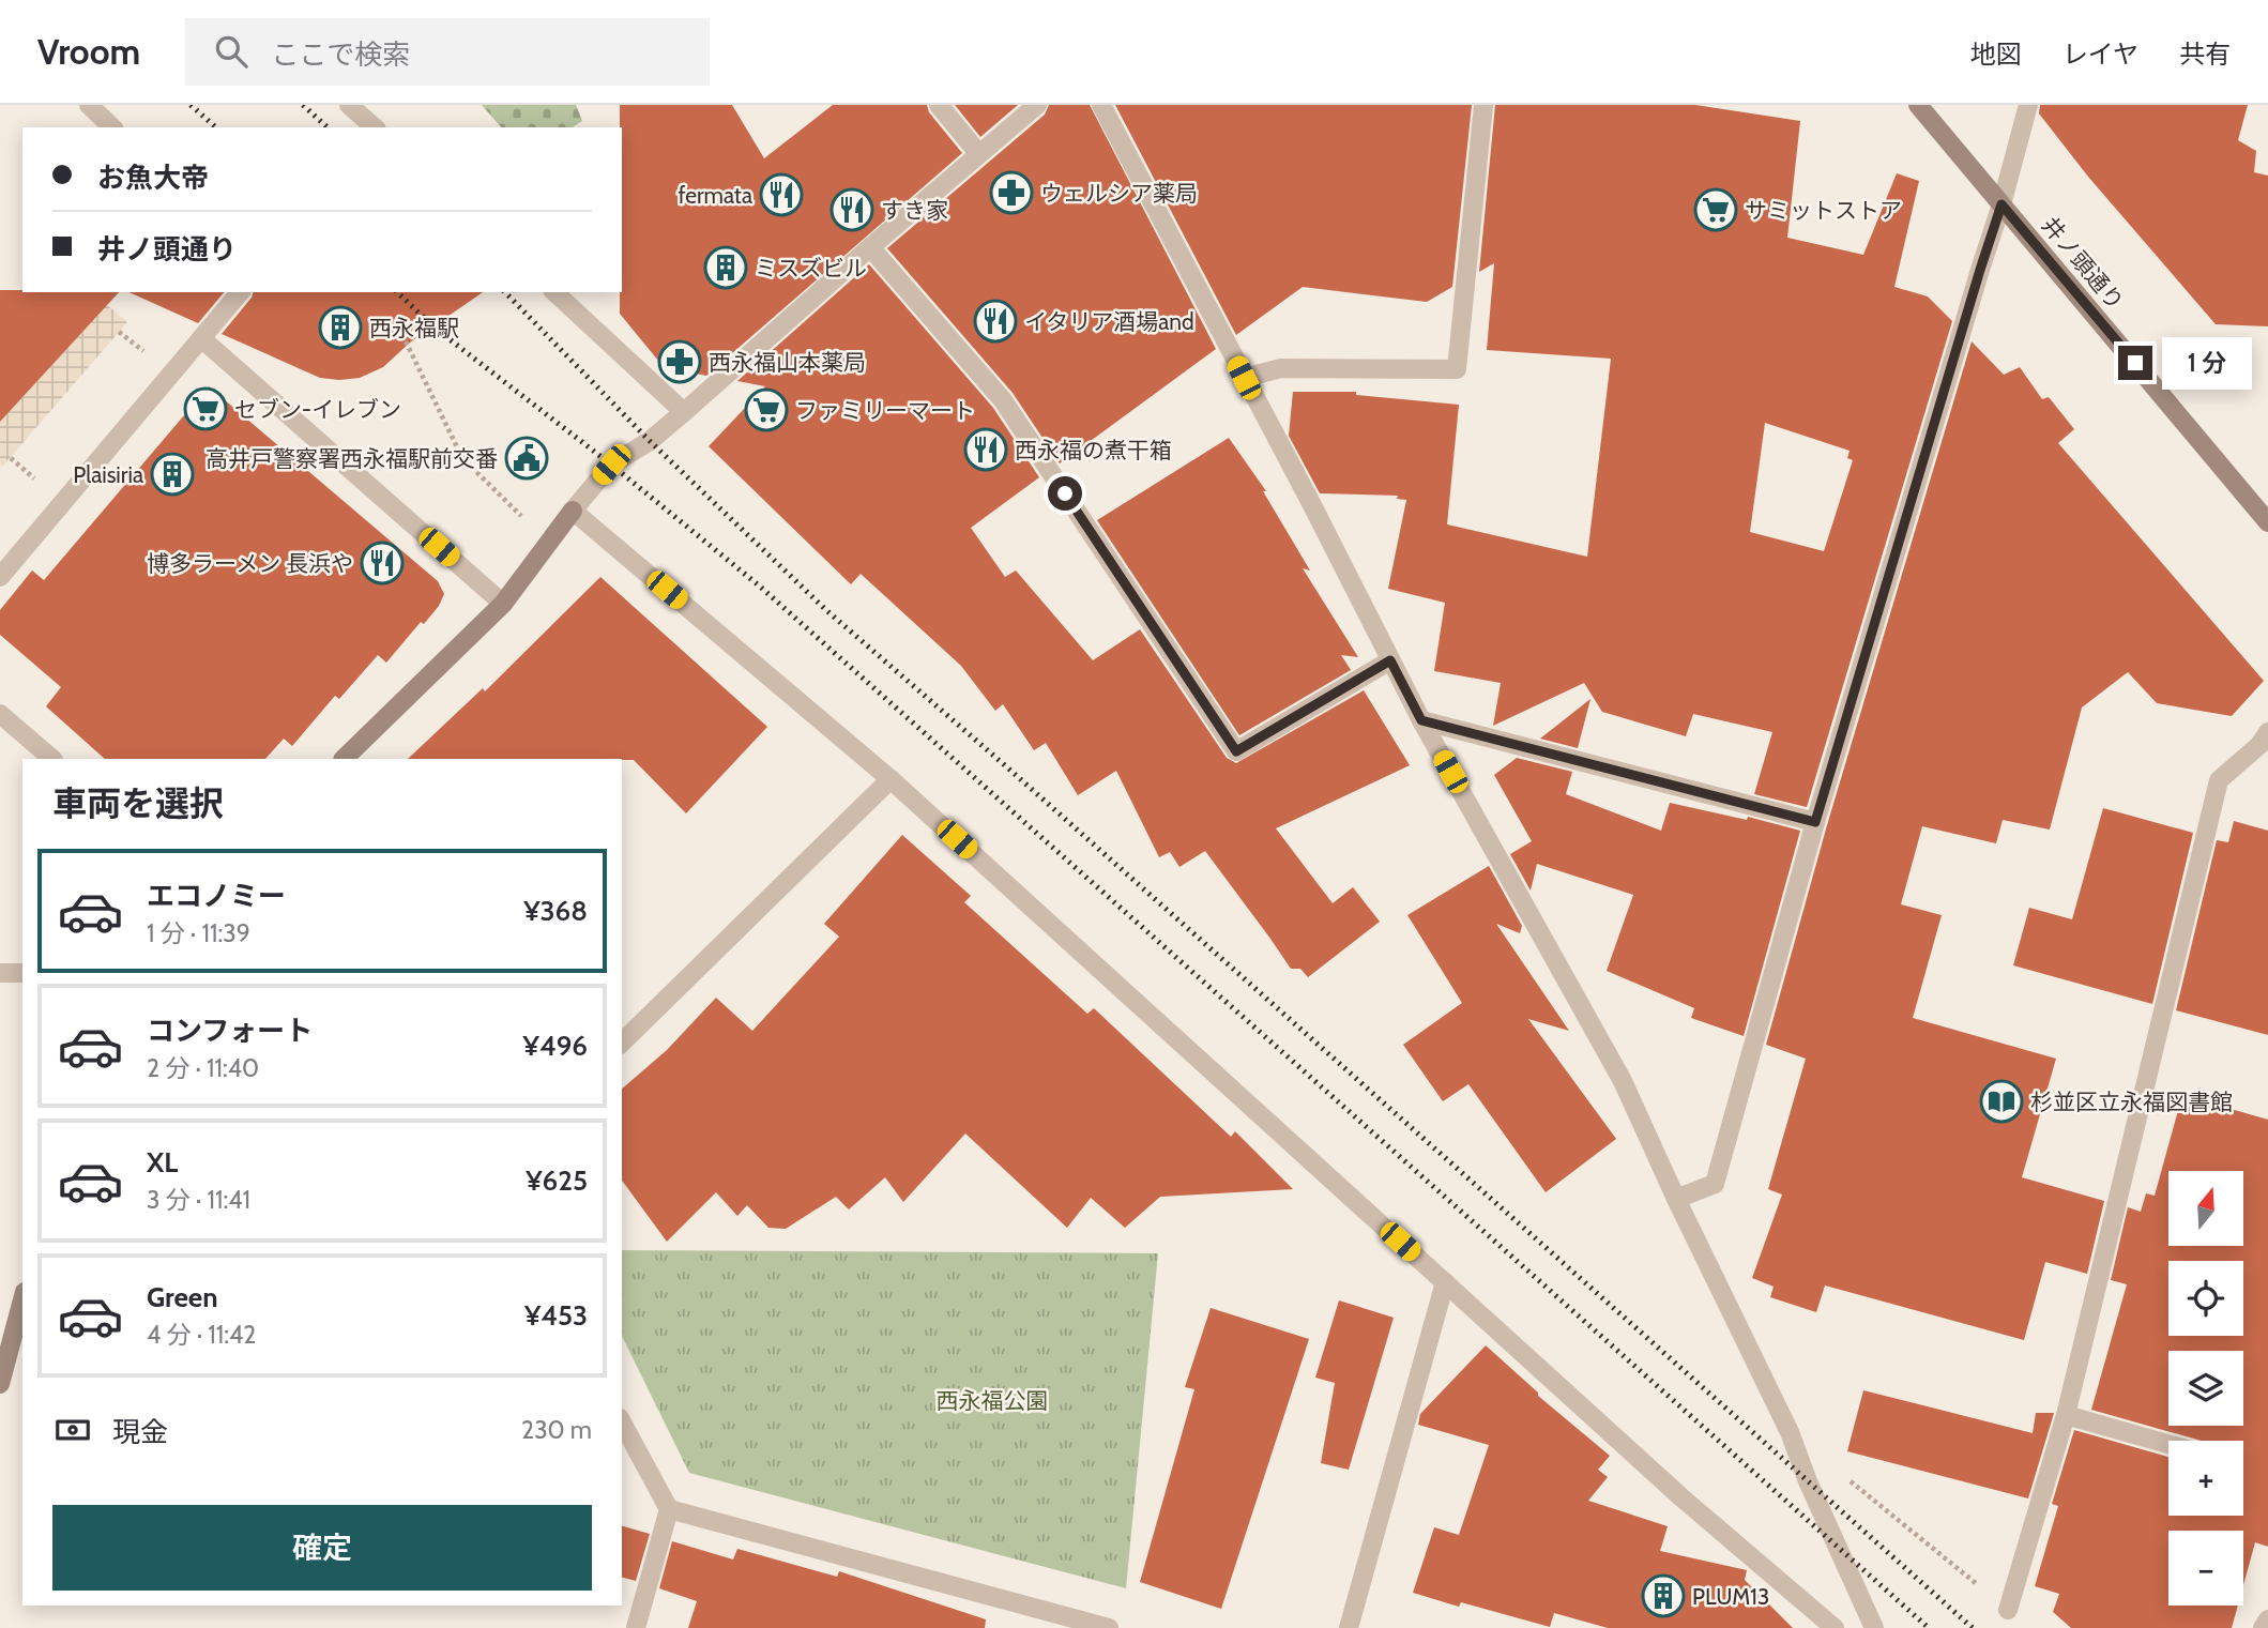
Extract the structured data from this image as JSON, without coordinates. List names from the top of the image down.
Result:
{
  "streets": {
    "main road": ["井ノ頭通り"]
  },
  "parks": ["西永福公園"],
  "places": {
    "pharmacy": ["ウェルシア薬局", "西永福山本薬局"],
    "restaurant": [
      "fermata",
      "すき家",
      "イタリア酒場and",
      "西永福の煮干箱",
      "博多ラーメン 長浜や"
    ],
    "supermarket": ["サミットストア", "セブン-イレブン", "ファミリーマート"],
    "building": [
      "ミスズビル",
      "西永福駅",
      "Plaisiria",
      "PLUM13"
    ],
    "public building": ["高井戸警察署西永福駅前交番"],
    "library": ["杉並区立永福図書館"]
  },
  "north": "top",
  "page": {
    "header": "Vroom",
    "search": "ここで検索",
    "nav": ["地図", "レイヤ", "共有"],
    "banner": ["お魚大帝", "井ノ頭通り"],
    "bubble": "1 分",
    "heading": "車両を選択",
    "list": [
      {
        "name": "エコノミー",
        "note": "1 分 · 11:39",
        "value": "¥368"
      },
      {
        "name": "コンフォート",
        "note": "2 分 · 11:40",
        "value": "¥496"
      },
      {
        "name": "XL",
        "note": "3 分 · 11:41",
        "value": "¥625"
      },
      {
        "name": "Green",
        "note": "4 分 · 11:42",
        "value": "¥453"
      }
    ],
    "map_buttons": ["+", "−"],
    "pay": ["現金", "230 m"],
    "buttons": "確定"
  }
}
